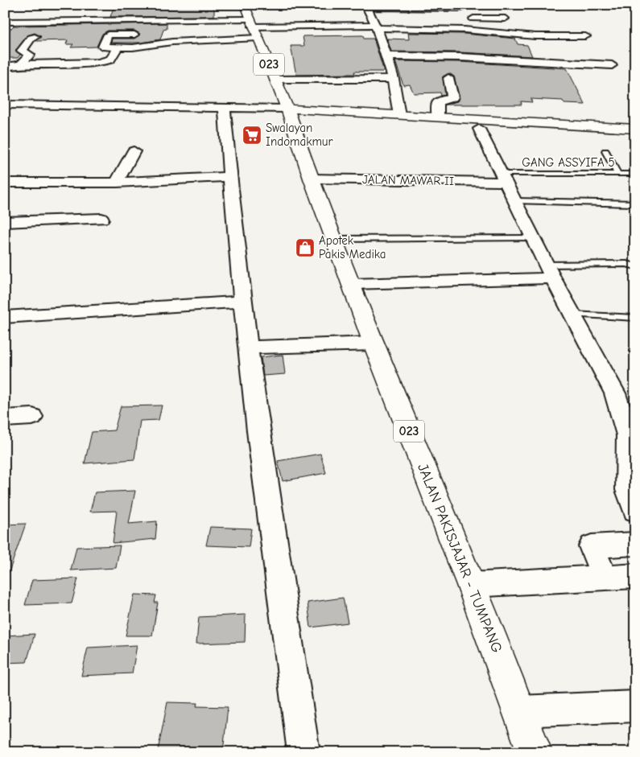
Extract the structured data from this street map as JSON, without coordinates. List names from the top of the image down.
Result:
{
  "streets": {
    "main road": ["023", "JALAN PAKISJAJAR - TUMPANG"],
    "street": ["JALAN MAWAR II"],
    "lane": ["GANG ASSYIFA 5"]
  },
  "crossings": [
    ["GANG ASSYIFA 5", "JALAN MAWAR II"],
    ["JALAN MAWAR II", "JALAN PAKISJAJAR - TUMPANG"]
  ],
  "places": {
    "supermarket": ["Swalayan Indomakmur"],
    "shop": ["Apotek Pakis Medika"]
  }
}
